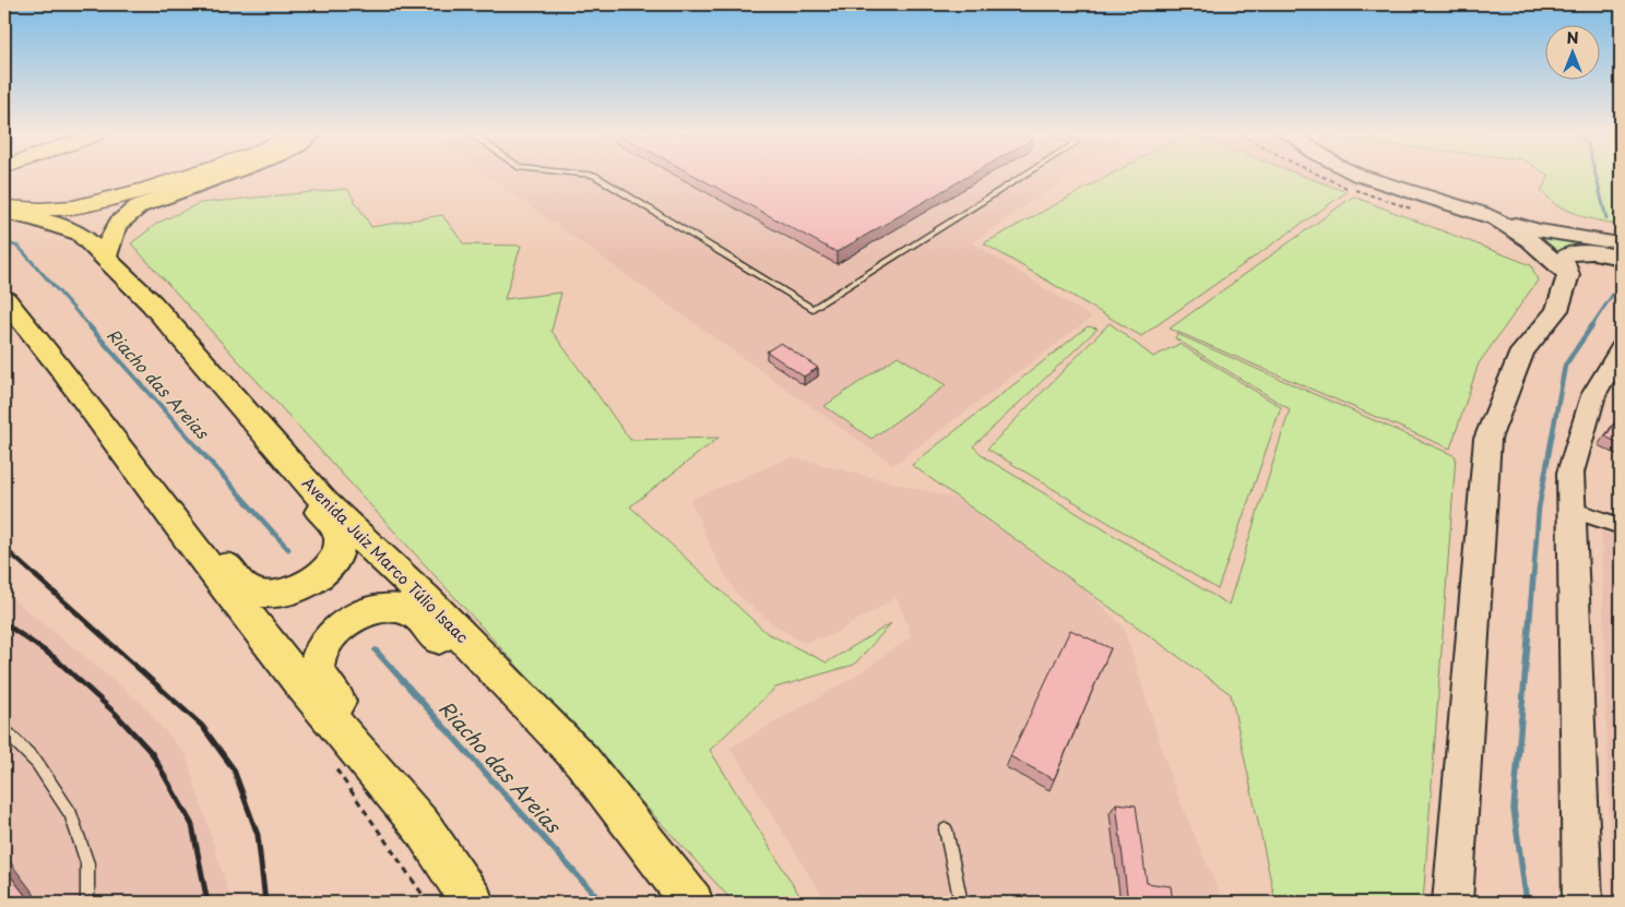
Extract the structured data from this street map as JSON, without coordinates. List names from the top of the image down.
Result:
{
  "streets": {
    "main road": ["Avenida Juiz Marco Túlio Isaac"]
  },
  "water": ["Riacho das Areias"],
  "north": "top"
}
